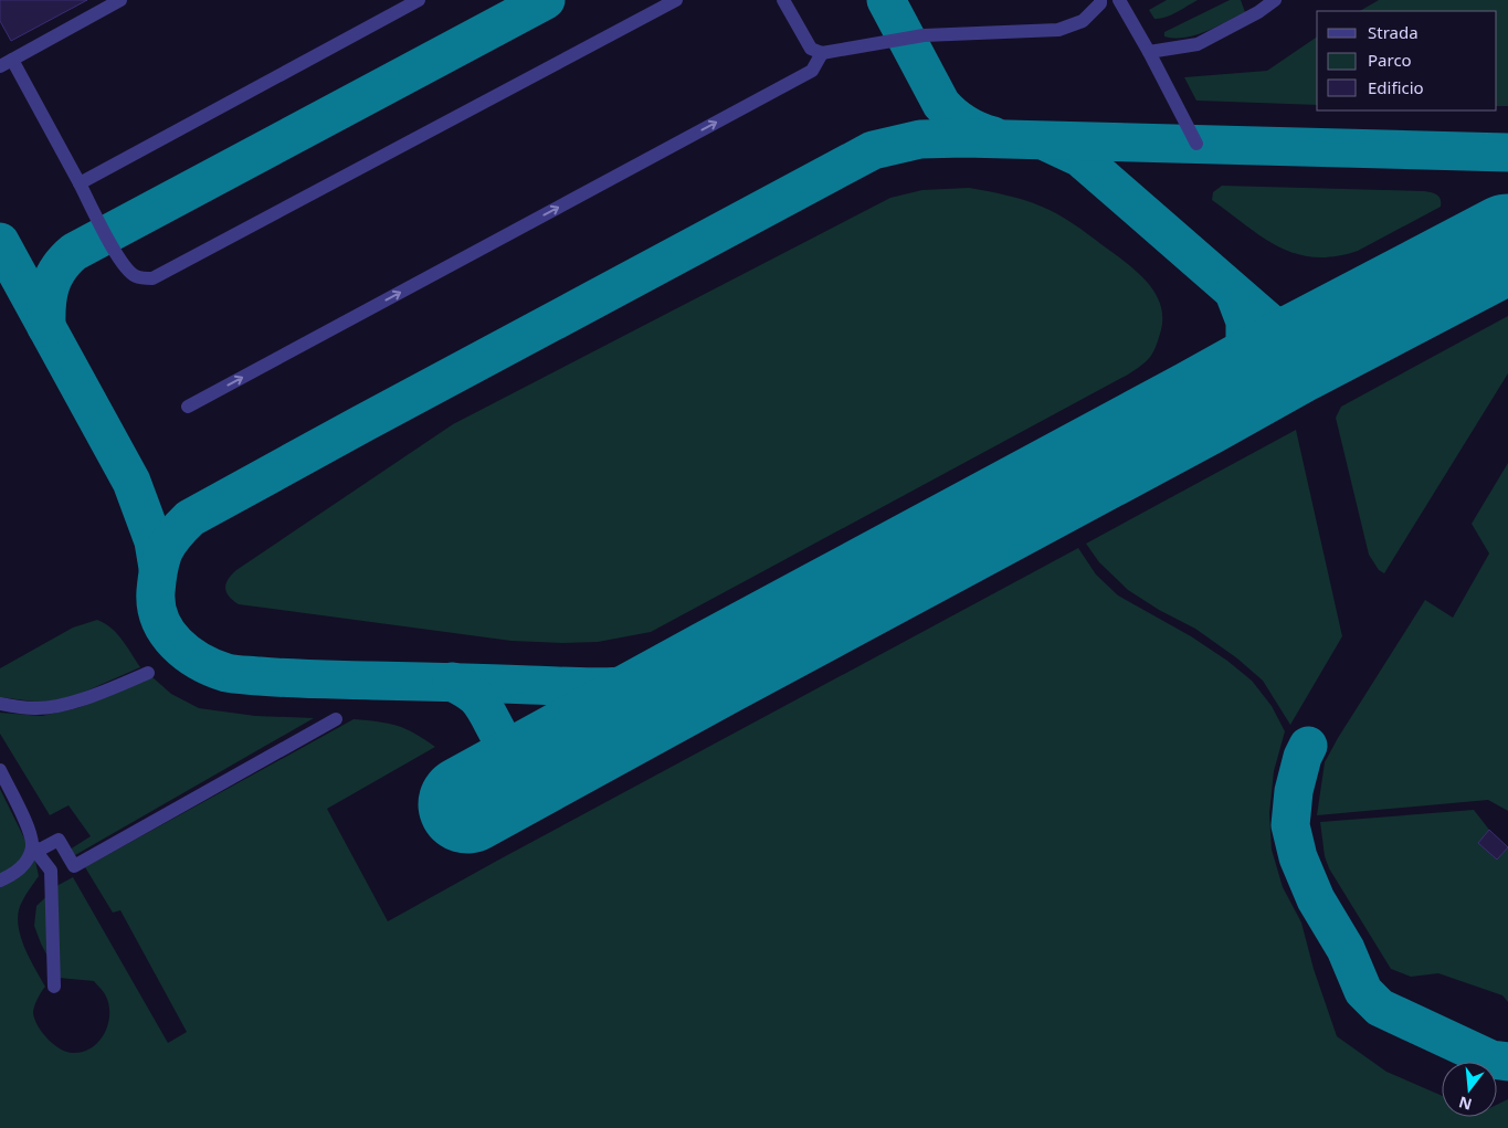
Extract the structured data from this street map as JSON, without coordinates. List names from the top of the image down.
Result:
{
  "legend": ["Strada", "Parco", "Edificio"],
  "north": "bottom"
}
